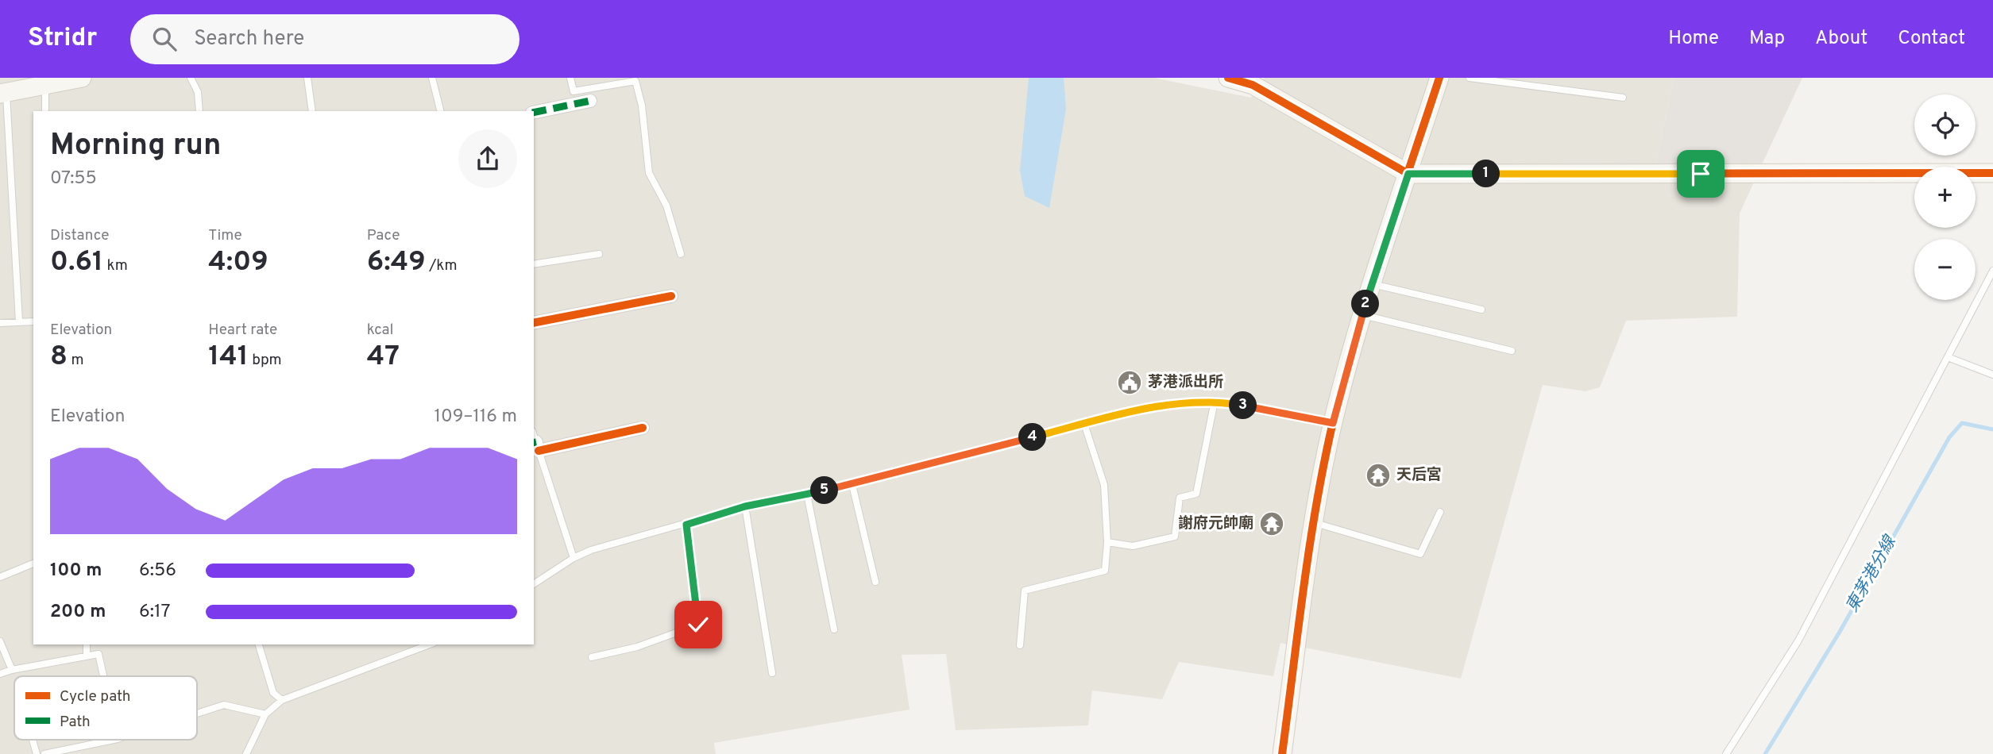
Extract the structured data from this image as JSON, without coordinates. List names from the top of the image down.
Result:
{
  "water": ["東茅港分線"],
  "places": {
    "public building": ["茅港派出所"],
    "temple": ["天后宮", "謝府元帥廟"]
  },
  "legend": ["Cycle path", "Path"],
  "page": {
    "header": "Stridr",
    "search": "Search here",
    "nav": [
      "Home",
      "Map",
      "About",
      "Contact"
    ],
    "map_buttons": ["+", "−"],
    "heading": ["Morning run", "07:55"],
    "pins": [
      "1",
      "2",
      "3",
      "4",
      "5"
    ],
    "stats": [
      ["Distance", "0.61 km"],
      ["Time", "4:09"],
      ["Pace", "6:49 /km"],
      ["Elevation", "8 m"],
      ["Heart rate", "141 bpm"],
      ["kcal", "47"]
    ],
    "chart": ["Elevation", "109–116 m"],
    "list": [
      {
        "name": "100 m",
        "note": "6:56"
      },
      {
        "name": "200 m",
        "note": "6:17"
      }
    ]
  }
}
